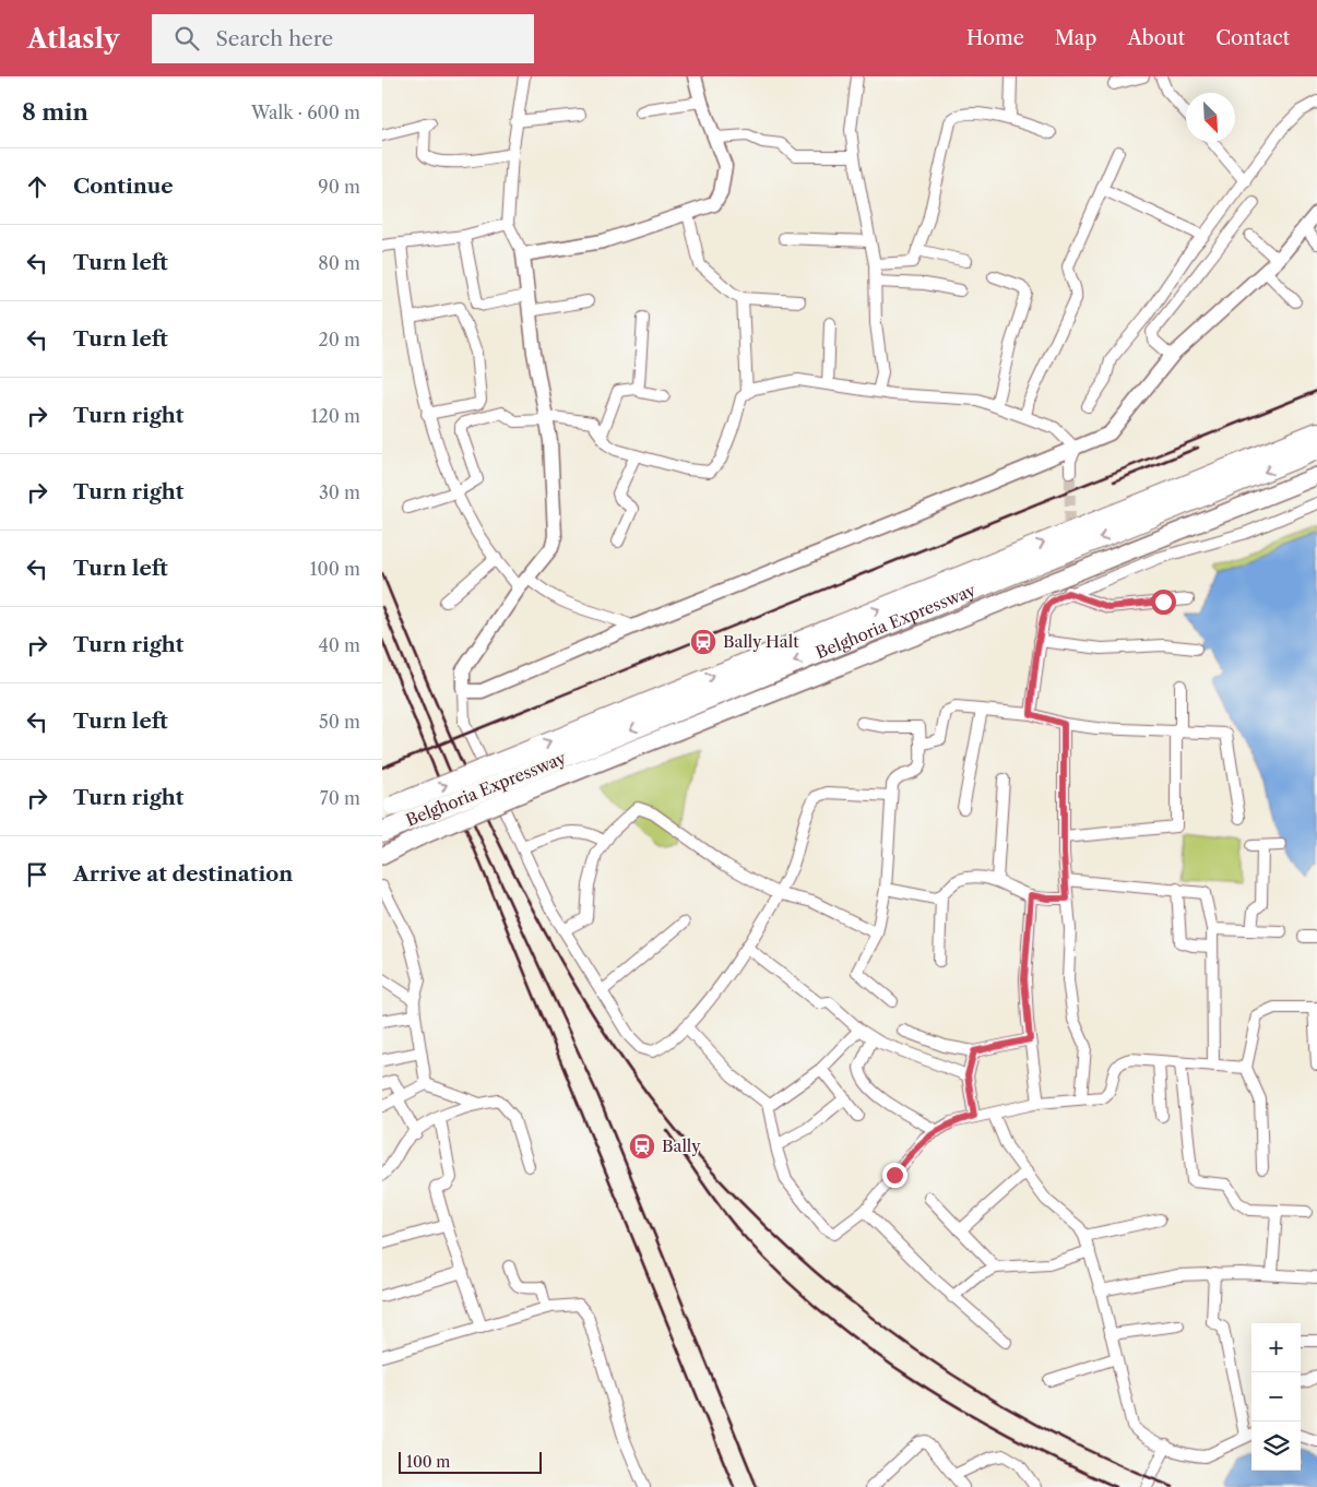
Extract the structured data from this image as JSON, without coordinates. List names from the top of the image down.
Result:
{
  "streets": {
    "highway": ["Belghoria Expressway"]
  },
  "places": {
    "station": ["Bally Halt", "Bally"]
  },
  "scale_bar": "100 m",
  "north": "bottom right",
  "page": {
    "header": "Atlasly",
    "search": "Search here",
    "nav": [
      "Home",
      "Map",
      "About",
      "Contact"
    ],
    "heading": ["8 min", "Walk · 600 m"],
    "list": [
      ["Continue", "90 m"],
      ["Turn left", "80 m"],
      ["Turn left", "20 m"],
      ["Turn right", "120 m"],
      ["Turn right", "30 m"],
      ["Turn left", "100 m"],
      ["Turn right", "40 m"],
      ["Turn left", "50 m"],
      ["Turn right", "70 m"],
      "Arrive at destination"
    ],
    "map_buttons": ["+", "−"],
    "scale": "100 m"
  }
}
